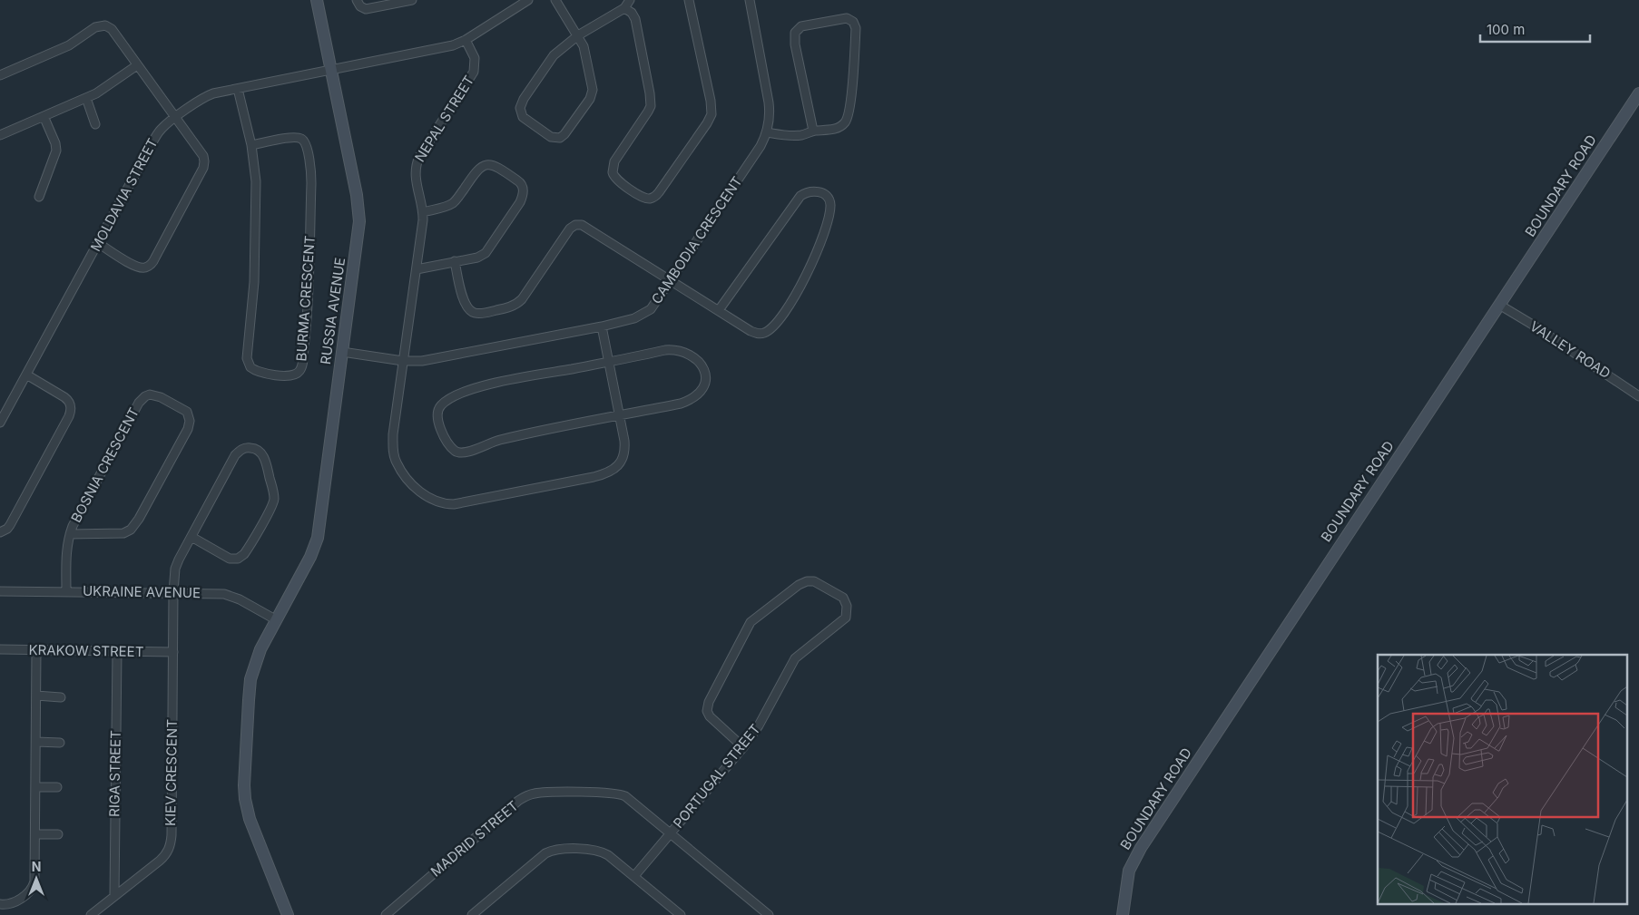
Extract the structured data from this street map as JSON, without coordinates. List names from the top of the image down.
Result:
{
  "streets": {
    "street": [
      "NEPAL STREET",
      "BOUNDARY ROAD",
      "MOLDAVIA STREET",
      "CAMBODIA CRESCENT",
      "BURMA CRESCENT",
      "RUSSIA AVENUE",
      "VALLEY ROAD",
      "BOSNIA CRESCENT",
      "UKRAINE AVENUE",
      "KRAKOW STREET",
      "KIEV CRESCENT",
      "RIGA STREET",
      "PORTUGAL STREET",
      "MADRID STREET"
    ]
  },
  "crossings": [
    ["NEPAL STREET", "CAMBODIA CRESCENT"],
    ["BOUNDARY ROAD", "VALLEY ROAD"],
    ["MOLDAVIA STREET", "BURMA CRESCENT"],
    ["MOLDAVIA STREET", "RUSSIA AVENUE"],
    ["CAMBODIA CRESCENT", "RUSSIA AVENUE"],
    ["RUSSIA AVENUE", "UKRAINE AVENUE"],
    ["BOSNIA CRESCENT", "UKRAINE AVENUE"],
    ["UKRAINE AVENUE", "KIEV CRESCENT"],
    ["KRAKOW STREET", "KIEV CRESCENT"],
    ["KRAKOW STREET", "RIGA STREET"],
    ["KIEV CRESCENT", "RIGA STREET"],
    ["PORTUGAL STREET", "MADRID STREET"]
  ],
  "scale_bar": "100 m",
  "north": "top"
}
